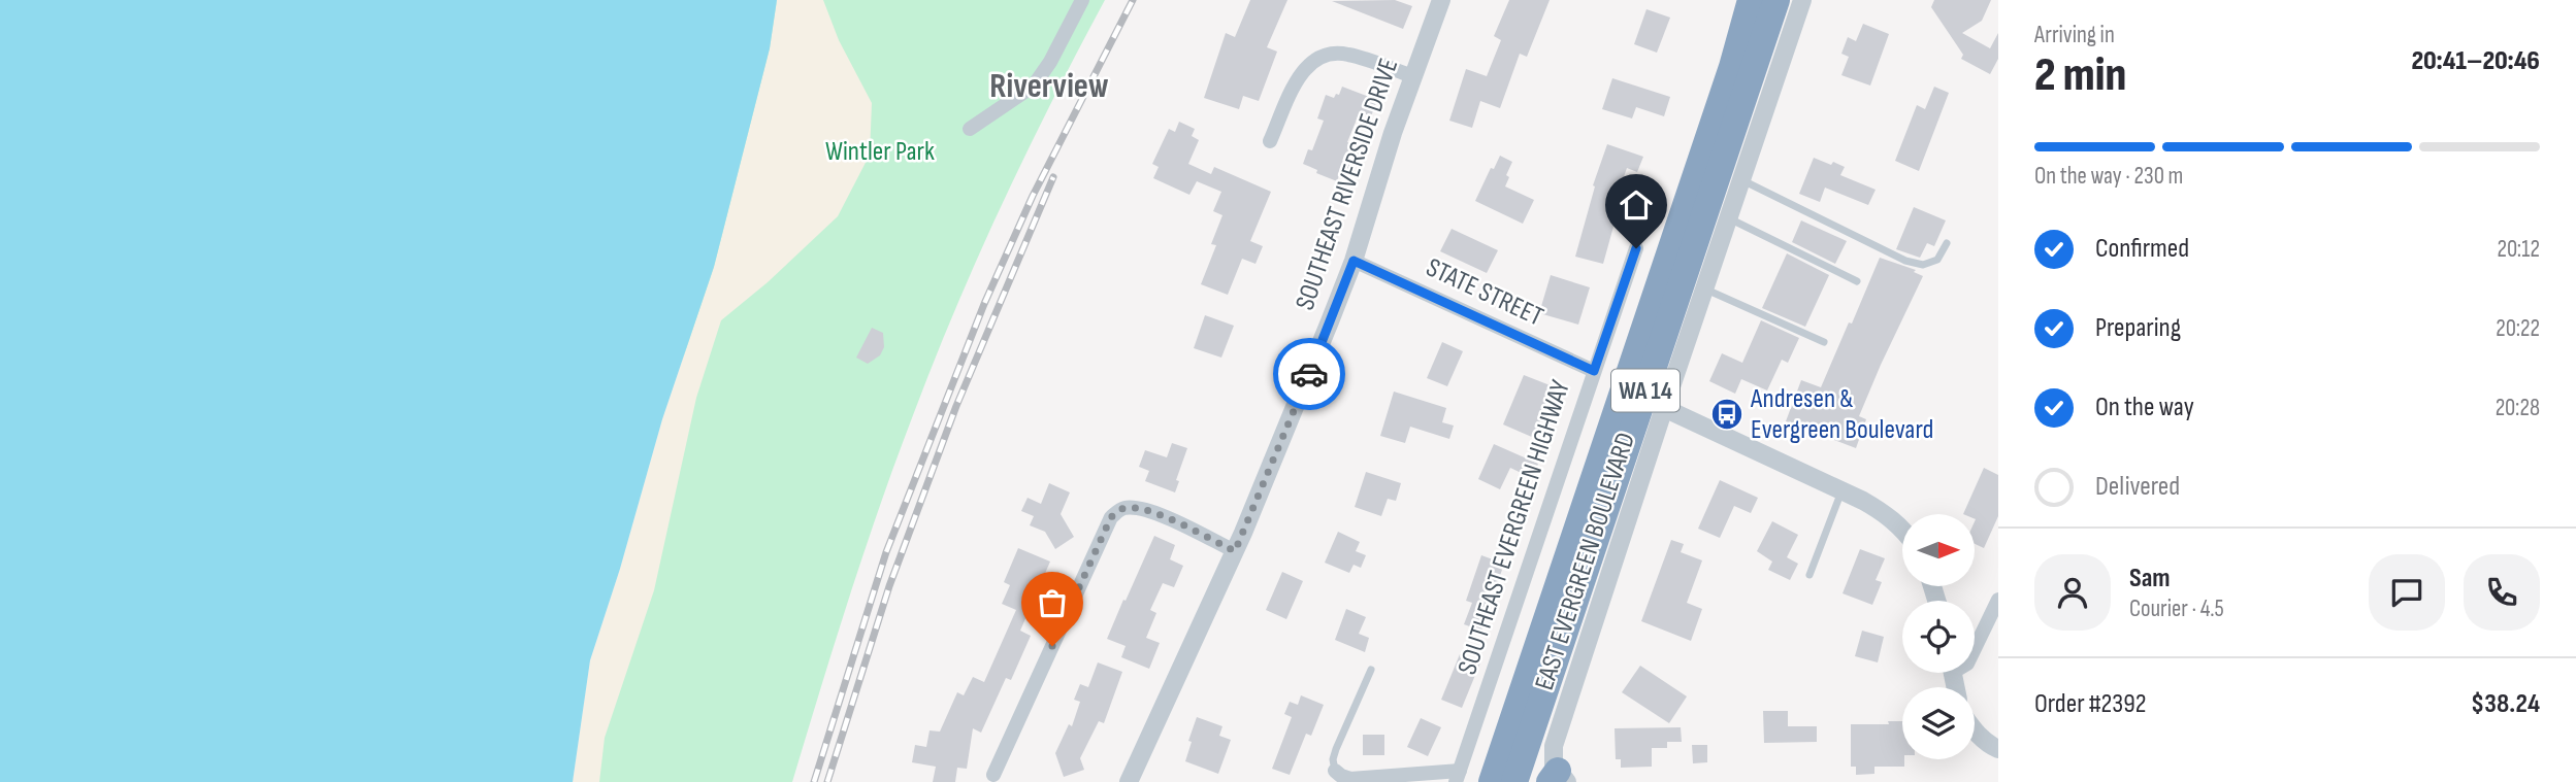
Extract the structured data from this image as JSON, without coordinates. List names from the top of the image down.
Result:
{
  "streets": {
    "highway": ["WA 14"],
    "street": [
      "SOUTHEAST RIVERSIDE DRIVE",
      "STATE STREET",
      "SOUTHEAST EVERGREEN HIGHWAY",
      "EAST EVERGREEN BOULEVARD"
    ]
  },
  "crossings": [
    ["SOUTHEAST RIVERSIDE DRIVE", "STATE STREET"],
    ["STATE STREET", "SOUTHEAST EVERGREEN HIGHWAY"]
  ],
  "districts": ["Riverview"],
  "parks": ["Wintler Park"],
  "places": {
    "bus stop": ["Andresen & Evergreen Boulevard"]
  },
  "north": "right",
  "page": {
    "heading": ["2 min", "Arriving in", "20:41–20:46"],
    "panel": [
      "Sam",
      "Courier · 4.5",
      "Order #2392",
      "$38.24"
    ],
    "bar": "On the way · 230 m",
    "list": [
      ["Confirmed", "20:12"],
      ["Preparing", "20:22"],
      ["On the way", "20:28"],
      "Delivered"
    ]
  }
}
